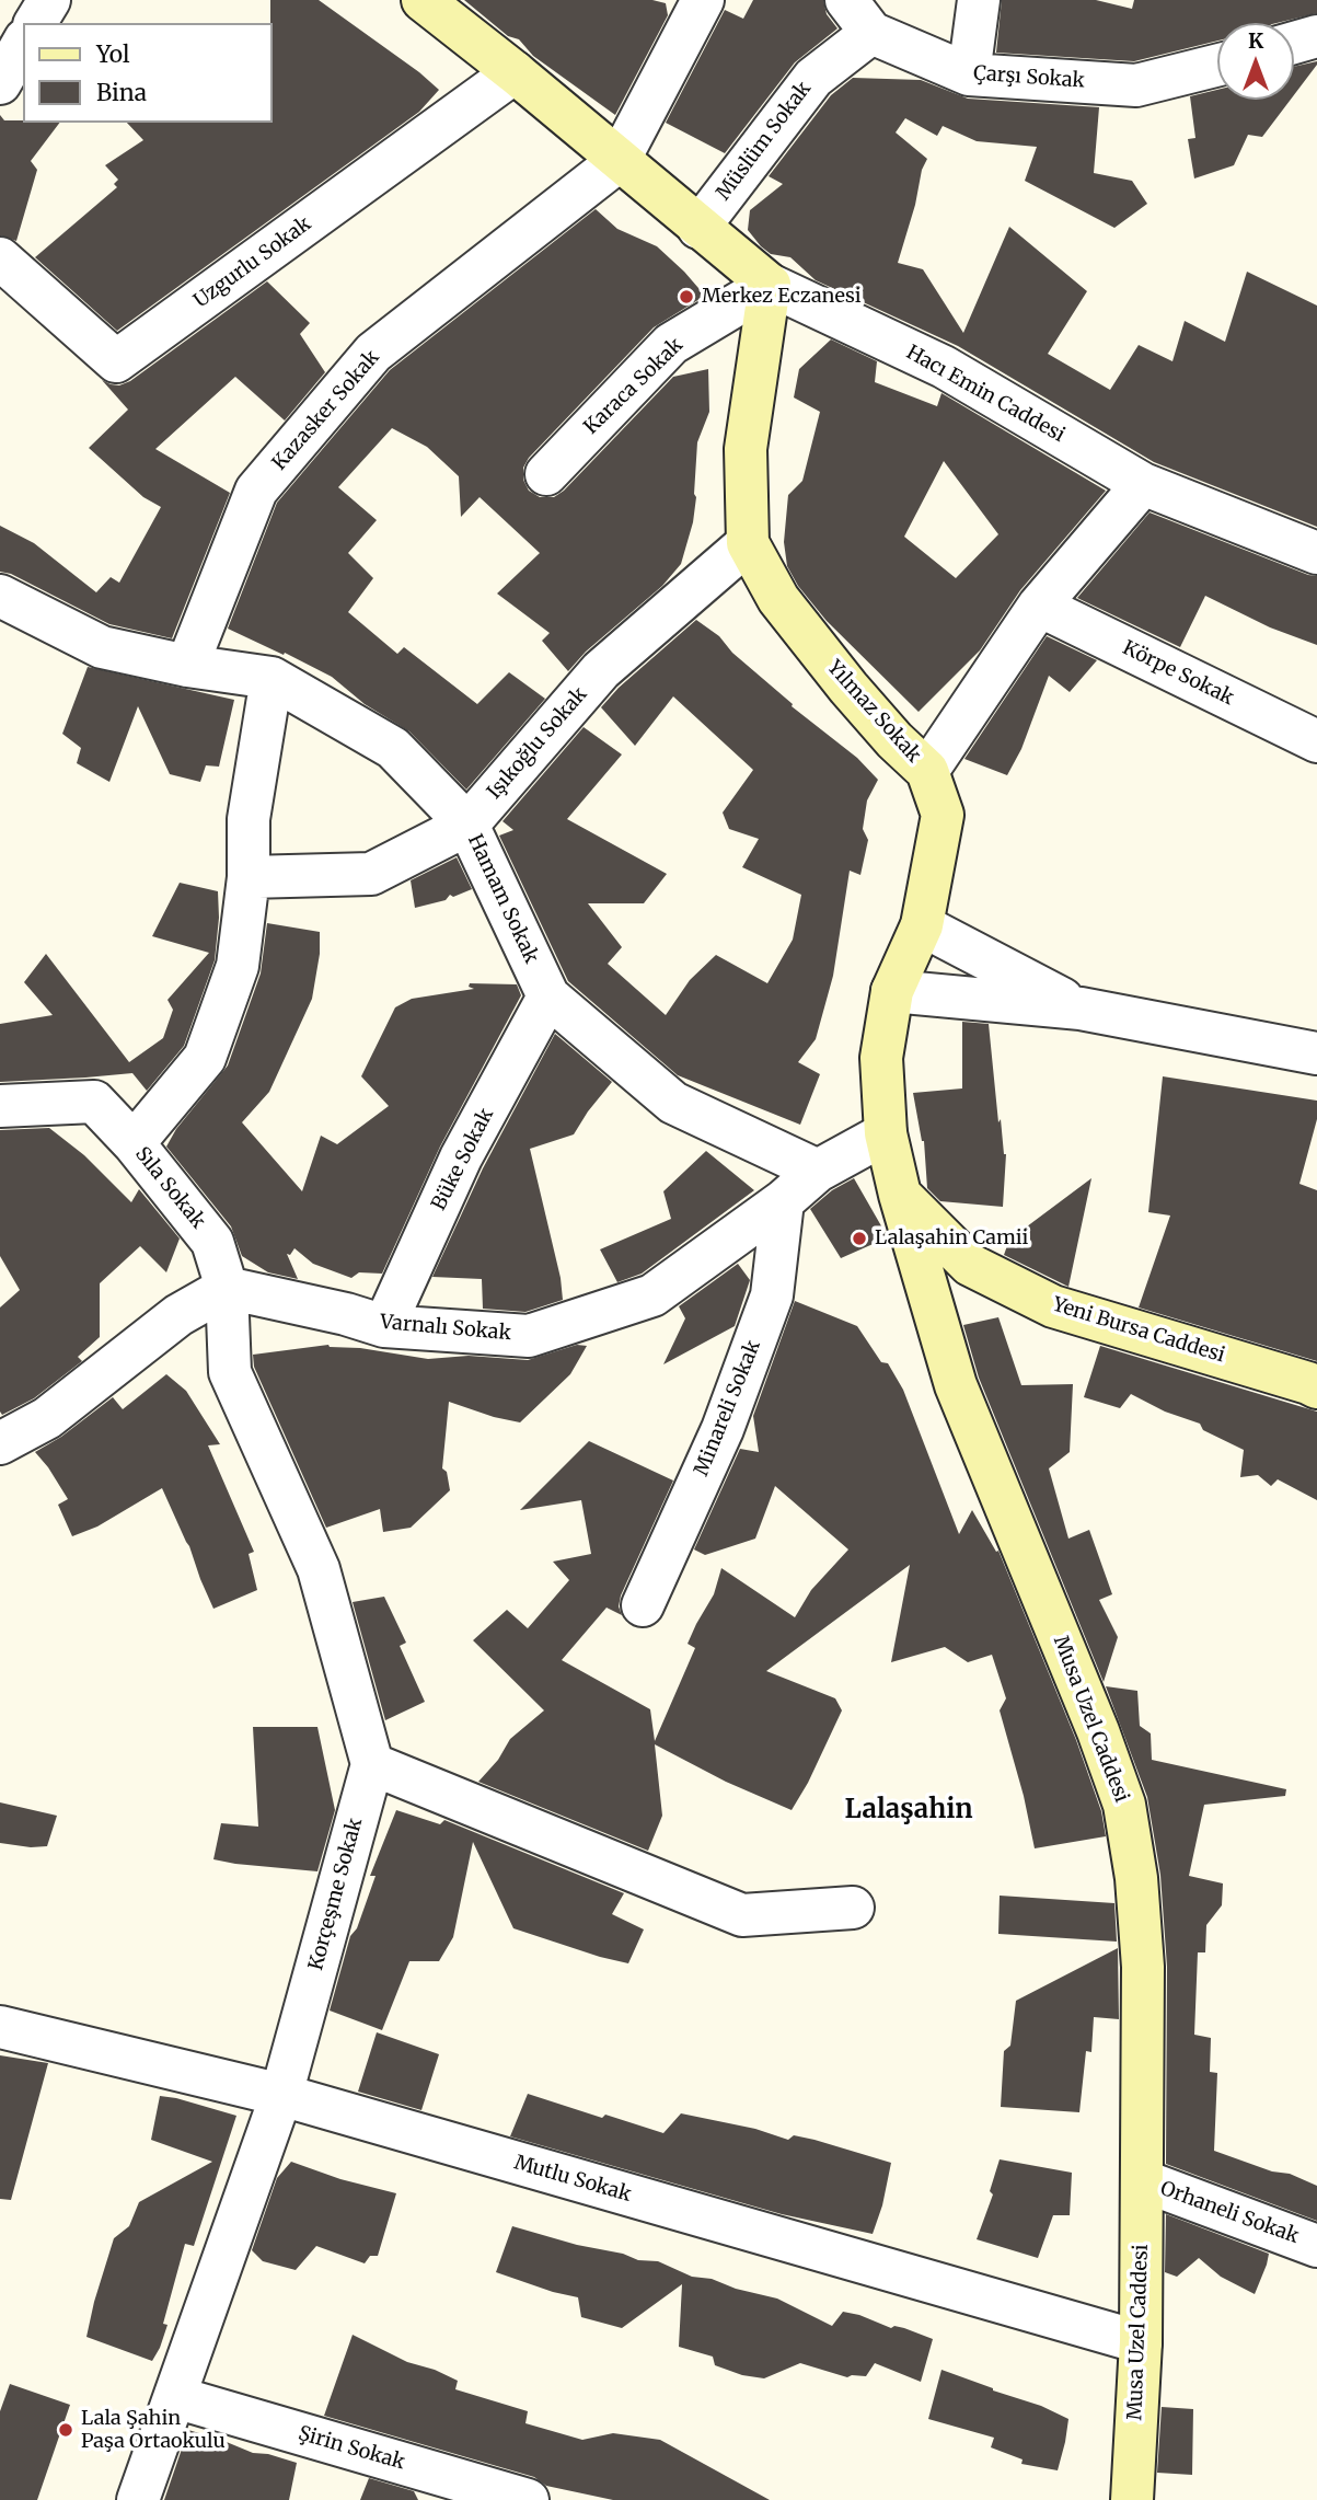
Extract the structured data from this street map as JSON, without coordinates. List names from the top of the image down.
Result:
{
  "streets": {
    "main road": [
      "Hacı Emin Caddesi",
      "Yılmaz Sokak",
      "Yeni Bursa Caddesi",
      "Musa Uzel Caddesi"
    ],
    "street": [
      "Çarşı Sokak",
      "Müslüm Sokak",
      "Uzgurlu Sokak",
      "Karaca Sokak",
      "Kazasker Sokak",
      "Körpe Sokak",
      "Işıkoğlu Sokak",
      "Hamam Sokak",
      "Büke Sokak",
      "Sıla Sokak",
      "Varnalı Sokak",
      "Minareli Sokak",
      "Korçeşme Sokak",
      "Mutlu Sokak",
      "Orhaneli Sokak",
      "Şirin Sokak"
    ]
  },
  "crossings": [
    ["Çarşı Sokak", "Müslüm Sokak"],
    ["Müslüm Sokak", "Hacı Emin Caddesi"],
    ["Uzgurlu Sokak", "Hacı Emin Caddesi"],
    ["Karaca Sokak", "Hacı Emin Caddesi"],
    ["Karaca Sokak", "Yılmaz Sokak"],
    ["Hacı Emin Caddesi", "Kazasker Sokak"],
    ["Hacı Emin Caddesi", "Yılmaz Sokak"],
    ["Kazasker Sokak", "Hamam Sokak"],
    ["Yılmaz Sokak", "Işıkoğlu Sokak"],
    ["Yılmaz Sokak", "Varnalı Sokak"],
    ["Yılmaz Sokak", "Yeni Bursa Caddesi"],
    ["Yılmaz Sokak", "Musa Uzel Caddesi"],
    ["Işıkoğlu Sokak", "Hamam Sokak"],
    ["Hamam Sokak", "Büke Sokak"],
    ["Hamam Sokak", "Varnalı Sokak"],
    ["Büke Sokak", "Varnalı Sokak"],
    ["Sıla Sokak", "Varnalı Sokak"],
    ["Varnalı Sokak", "Minareli Sokak"],
    ["Yeni Bursa Caddesi", "Musa Uzel Caddesi"],
    ["Musa Uzel Caddesi", "Mutlu Sokak"],
    ["Musa Uzel Caddesi", "Orhaneli Sokak"],
    ["Korçeşme Sokak", "Mutlu Sokak"],
    ["Korçeşme Sokak", "Şirin Sokak"]
  ],
  "districts": ["Lalaşahin"],
  "places": ["Merkez Eczanesi", "Lalaşahin Camii", "Lala Şahin Paşa Ortaokulu"],
  "legend": ["Yol", "Bina"],
  "north": "top"
}
